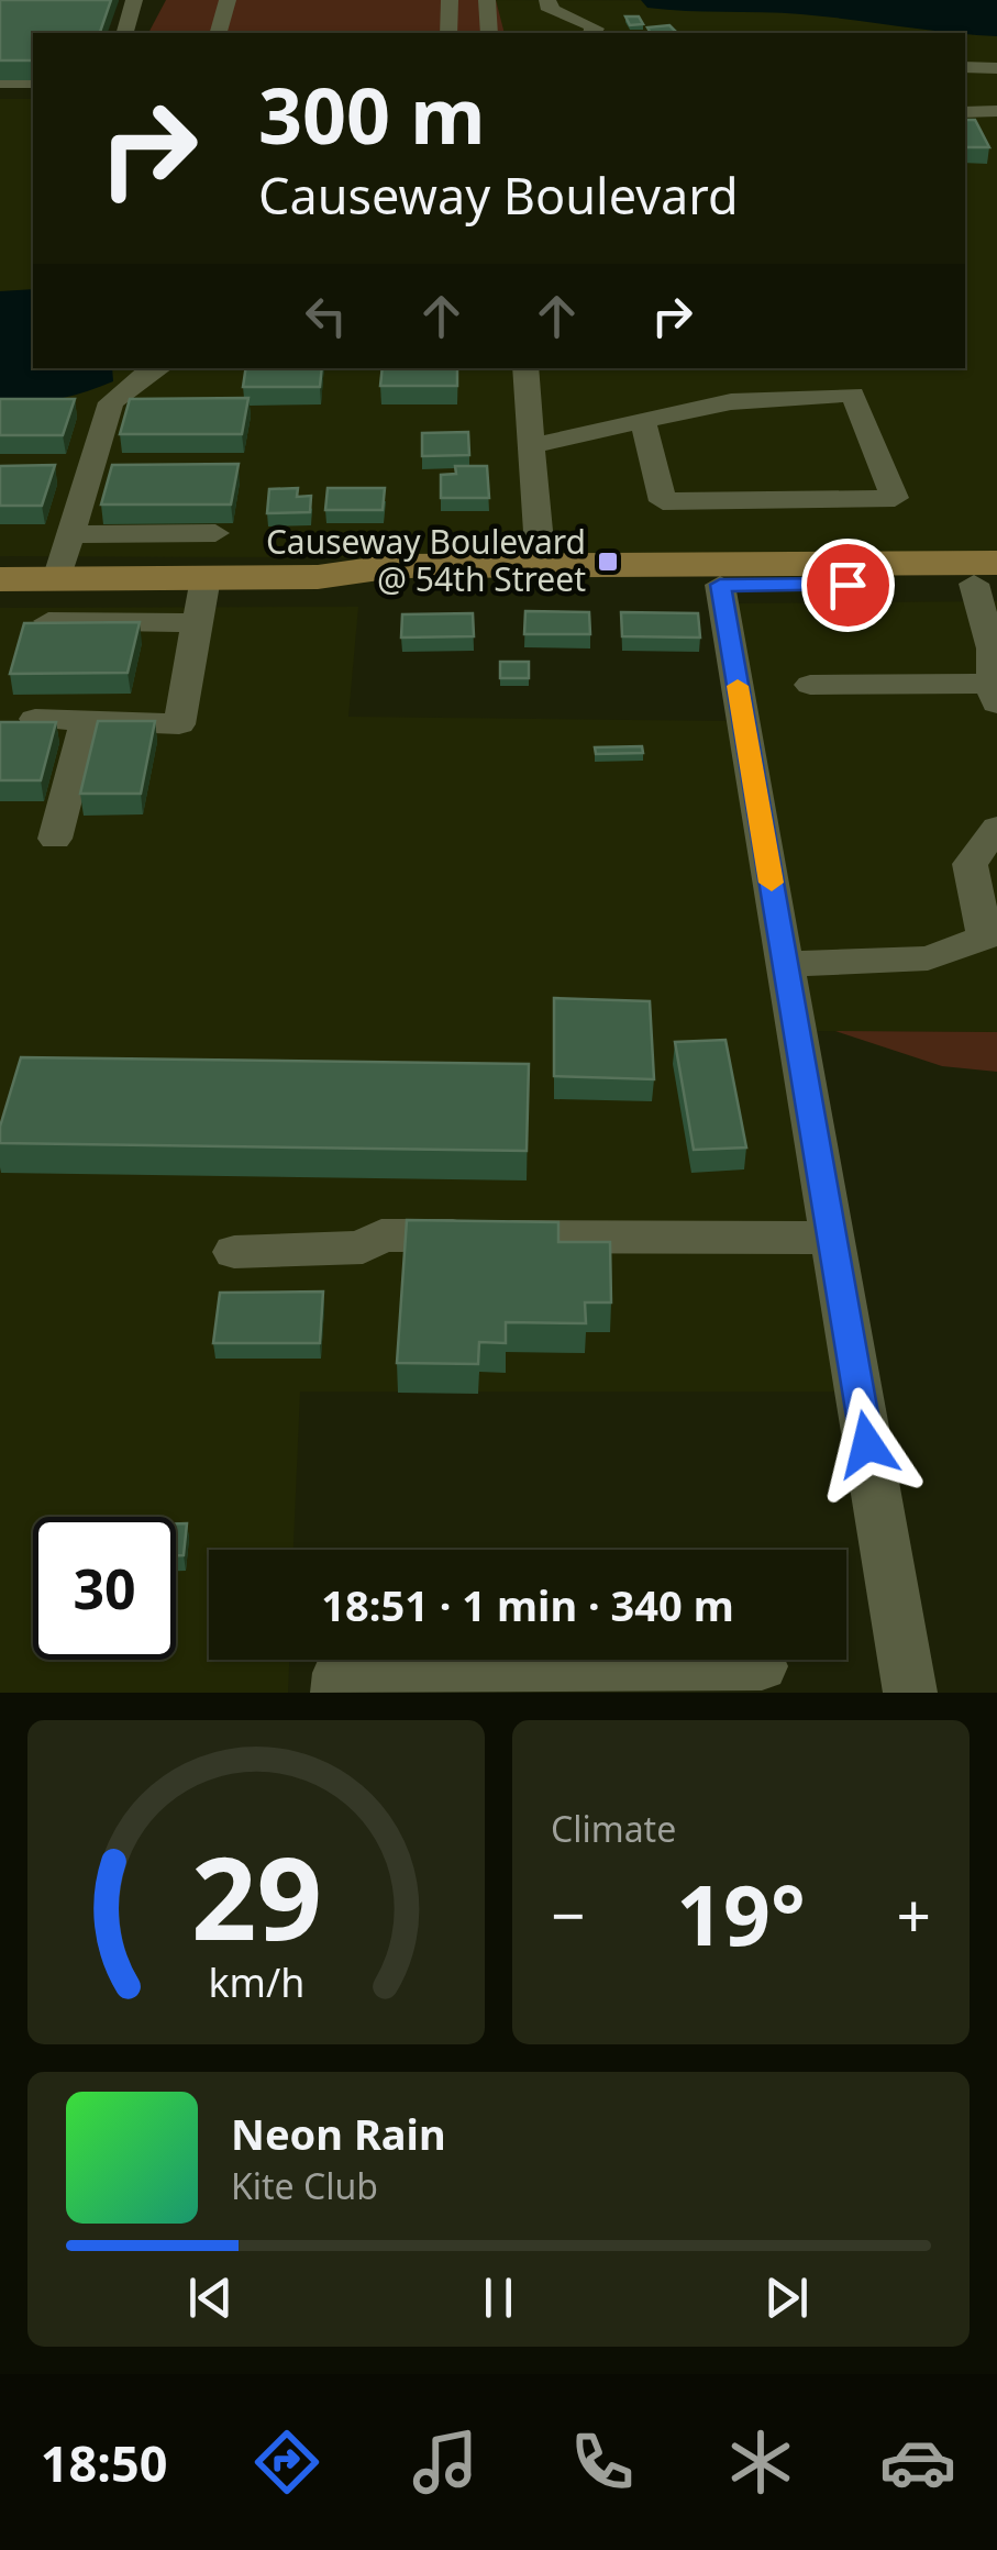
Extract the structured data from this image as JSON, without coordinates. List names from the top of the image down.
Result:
{
  "places": {
    "transit": ["Causeway Boulevard @ 54th Street"]
  },
  "page": {
    "turn": ["300 m", "Causeway Boulevard"],
    "limit": "30",
    "trip": "18:51 · 1 min · 340 m",
    "tile": "Climate",
    "heat": ["−", "19°", "+"],
    "song": ["Neon Rain", "Kite Club"],
    "tabs": "18:50",
    "gauge": ["29", "km/h"]
  }
}
